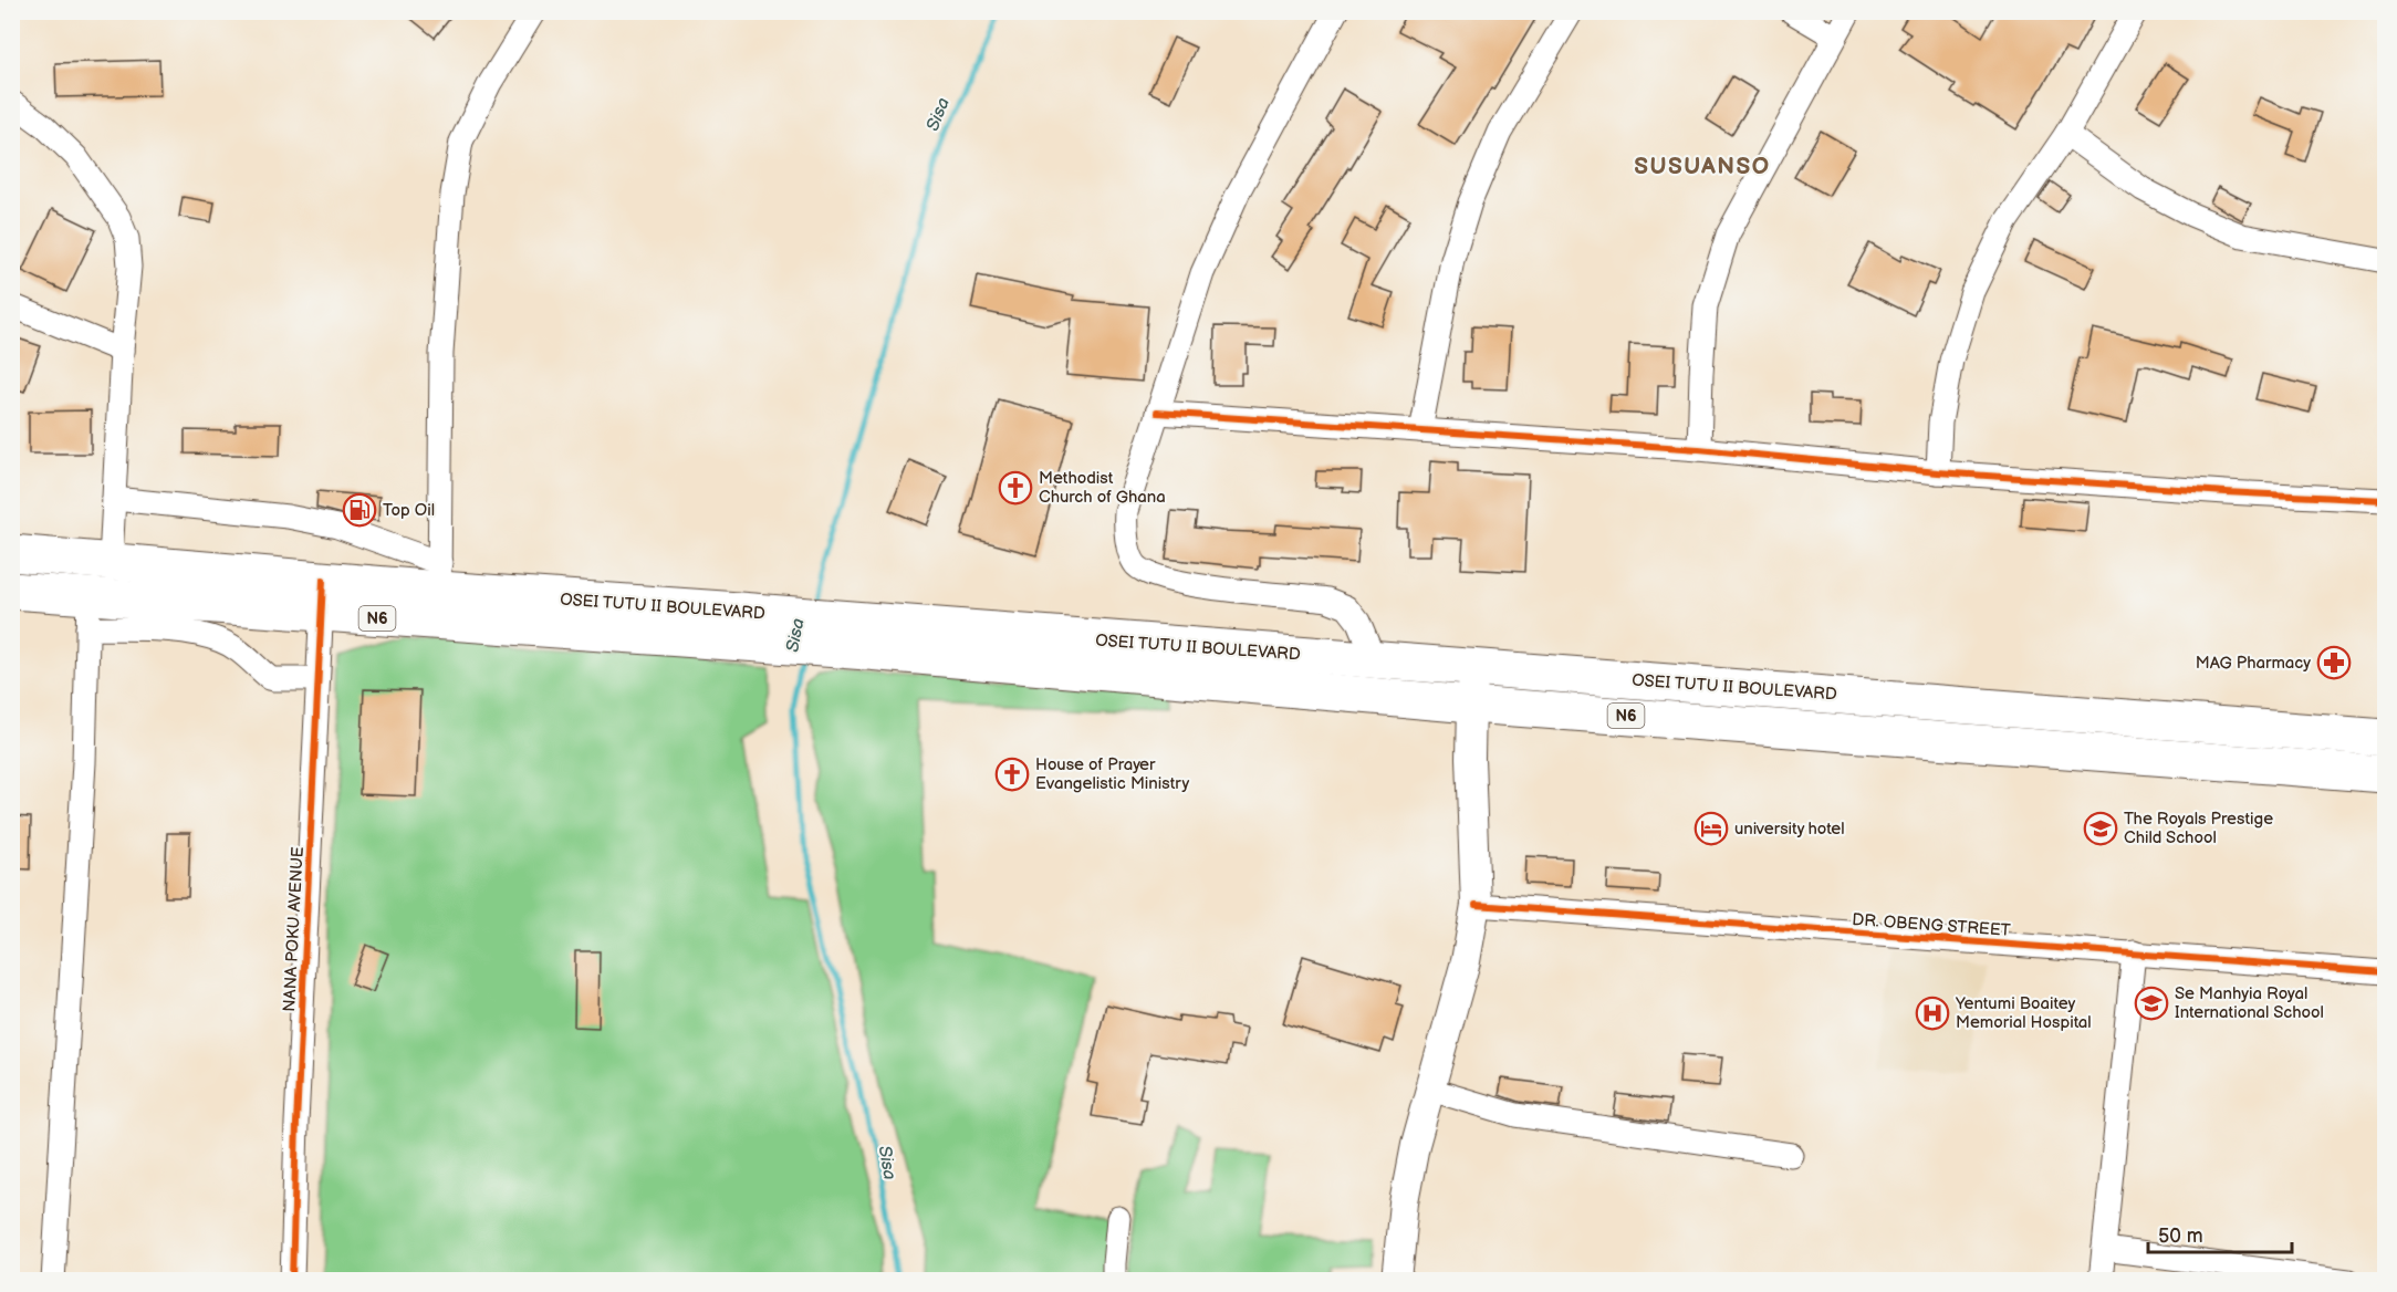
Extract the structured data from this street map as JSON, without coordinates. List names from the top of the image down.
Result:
{
  "streets": {
    "highway": ["OSEI TUTU II BOULEVARD", "N6"],
    "street": ["DR. OBENG STREET", "NANA POKU AVENUE"]
  },
  "crossings": [
    ["OSEI TUTU II BOULEVARD", "NANA POKU AVENUE"]
  ],
  "districts": ["SUSUANSO"],
  "water": ["Sisa"],
  "places": {
    "church": ["Methodist Church of Ghana", "House of Prayer Evangelistic Ministry"],
    "fuel station": ["Top Oil"],
    "pharmacy": ["MAG Pharmacy"],
    "hotel": ["university hotel"],
    "school or university": ["The Royals Prestige Child School", "Se Manhyia Royal International School"],
    "hospital": ["Yentumi Boaitey Memorial Hospital"]
  },
  "scale_bar": "50 m"
}
